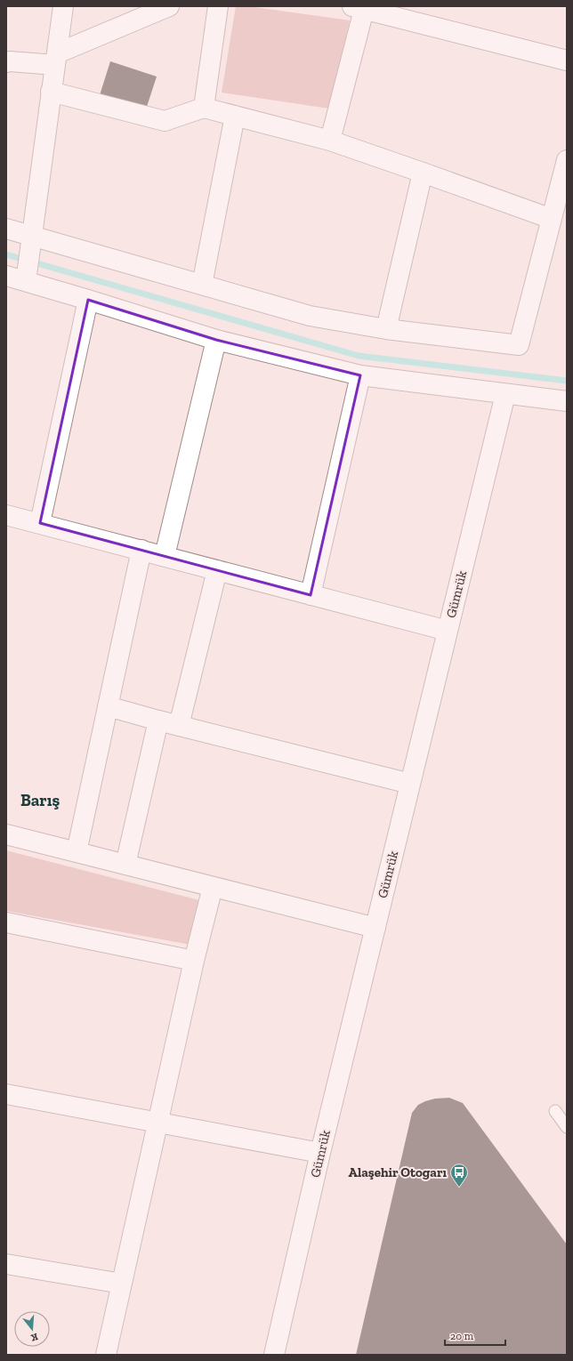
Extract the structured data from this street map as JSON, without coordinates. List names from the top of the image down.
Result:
{
  "streets": {
    "street": ["Gümrük"]
  },
  "districts": ["Barış"],
  "places": {
    "bus stop": ["Alaşehir Otogarı"]
  },
  "scale_bar": "20 m",
  "north": "bottom"
}
